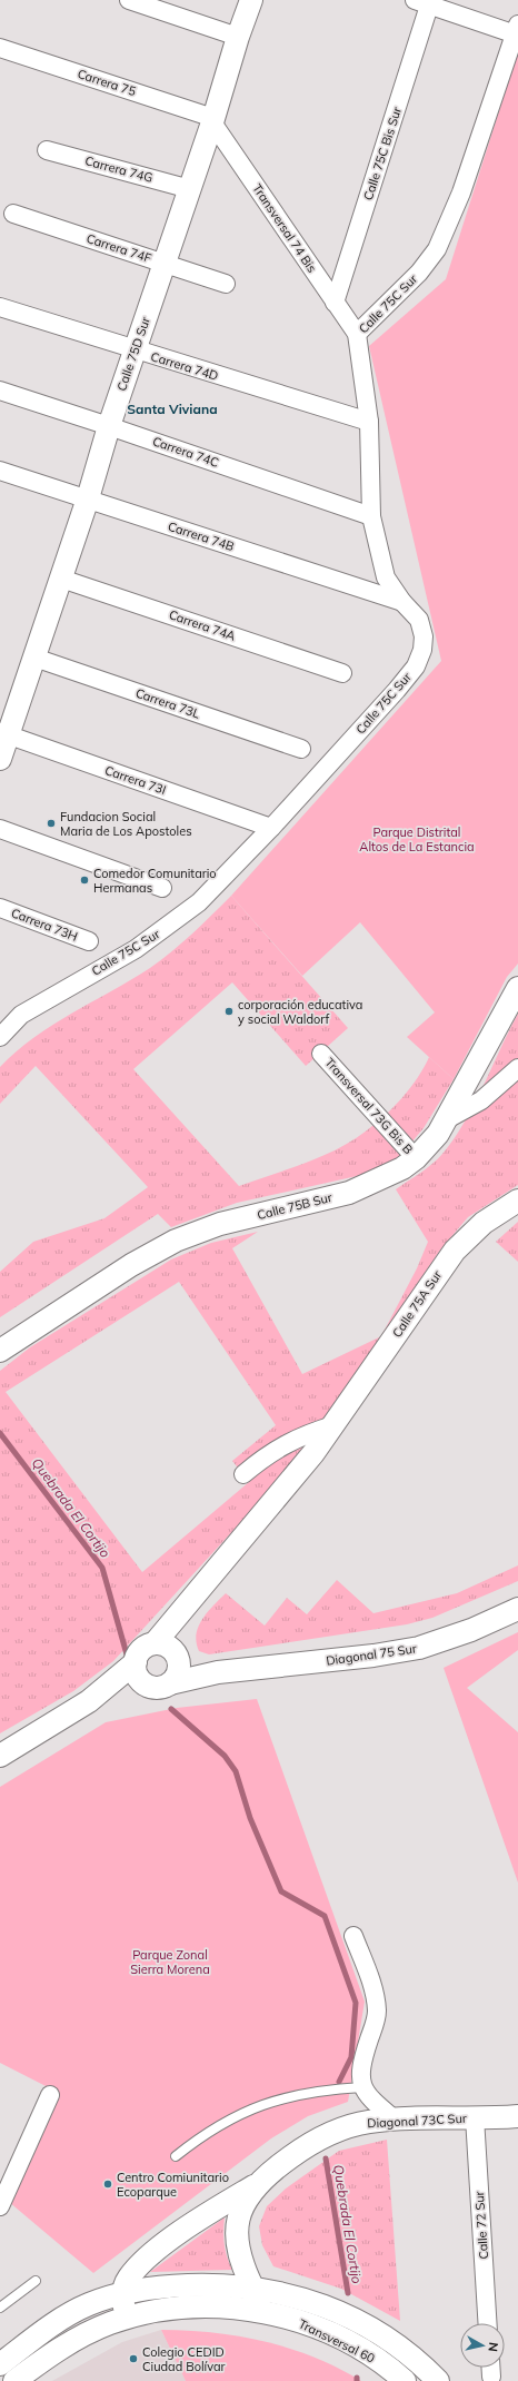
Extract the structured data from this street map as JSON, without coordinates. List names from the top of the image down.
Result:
{
  "streets": {
    "street": [
      "Carrera 75",
      "Calle 75C Bis Sur",
      "Carrera 74G",
      "Transversal 74 Bis",
      "Carrera 74F",
      "Calle 75C Sur",
      "Calle 75D Sur",
      "Carrera 74D",
      "Carrera 74C",
      "Carrera 74B",
      "Carrera 74A",
      "Carrera 73L",
      "Carrera 73I",
      "Carrera 73H",
      "Transversal 73G Bis B",
      "Calle 75B Sur",
      "Calle 75A Sur",
      "Diagonal 75 Sur",
      "Diagonal 73C Sur",
      "Calle 72 Sur",
      "Transversal 60"
    ]
  },
  "crossings": [
    ["Carrera 75", "Transversal 74 Bis"],
    ["Carrera 75", "Calle 75D Sur"],
    ["Calle 75C Bis Sur", "Transversal 74 Bis"],
    ["Carrera 74G", "Calle 75D Sur"],
    ["Transversal 74 Bis", "Calle 75C Sur"],
    ["Transversal 74 Bis", "Calle 75D Sur"],
    ["Carrera 74F", "Calle 75D Sur"],
    ["Calle 75C Sur", "Carrera 74D"],
    ["Calle 75C Sur", "Carrera 74C"],
    ["Calle 75C Sur", "Carrera 74B"],
    ["Calle 75C Sur", "Carrera 73I"],
    ["Calle 75D Sur", "Carrera 74D"],
    ["Calle 75D Sur", "Carrera 74C"],
    ["Calle 75D Sur", "Carrera 74B"],
    ["Calle 75D Sur", "Carrera 74A"],
    ["Calle 75D Sur", "Carrera 73L"],
    ["Calle 75D Sur", "Carrera 73I"],
    ["Transversal 73G Bis B", "Calle 75B Sur"],
    ["Calle 75A Sur", "Diagonal 75 Sur"],
    ["Diagonal 73C Sur", "Calle 72 Sur"],
    ["Diagonal 73C Sur", "Transversal 60"]
  ],
  "districts": ["Santa Viviana"],
  "water": ["Quebrada El Cortijo"],
  "parks": ["Parque Distrital Altos de La Estancia", "Parque Zonal Sierra Morena"],
  "places": [
    "Fundacion Social Maria de Los Apostoles",
    "Comedor Comunitario Hermanas",
    "corporación educativa y social Waldorf",
    "Centro Comiunitario Ecoparque",
    "Colegio CEDID Ciudad Bolívar"
  ],
  "north": "right"
}
